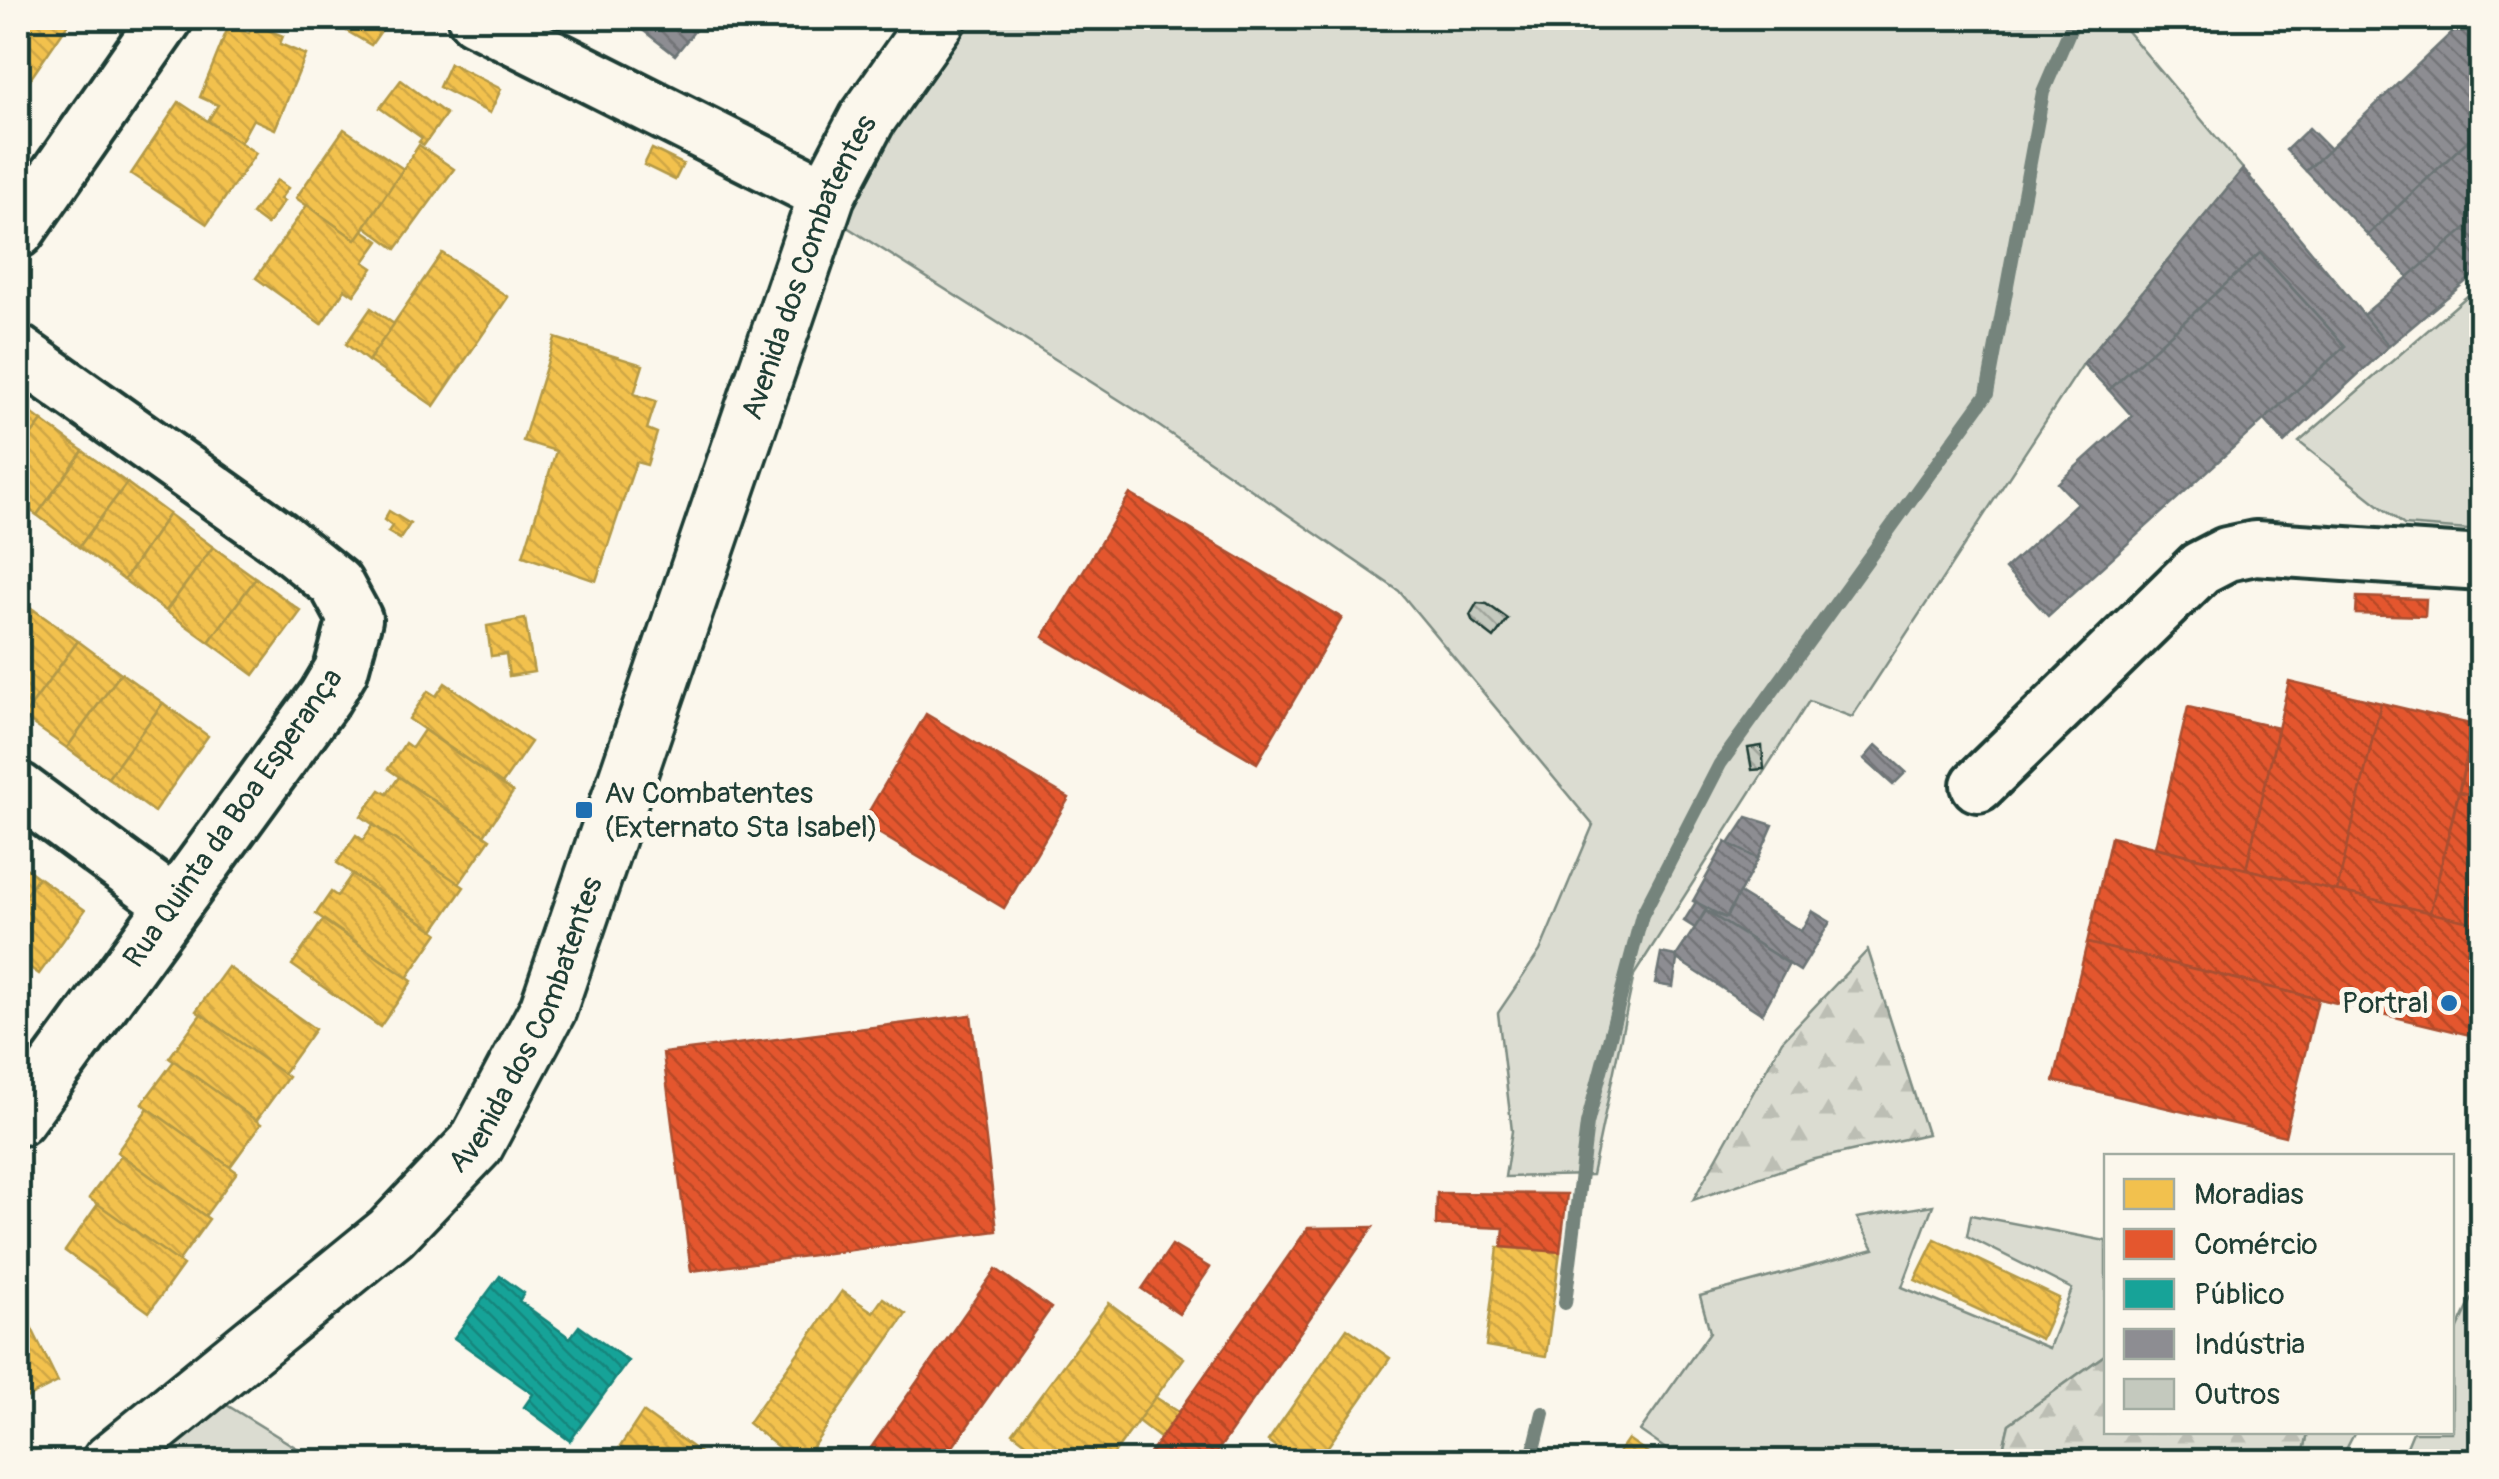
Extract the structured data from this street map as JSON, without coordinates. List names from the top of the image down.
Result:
{
  "streets": {
    "street": ["Avenida dos Combatentes", "Rua Quinta da Boa Esperança"]
  },
  "places": {
    "transit": ["Av Combatentes (Externato Sta Isabel)"],
    "other": ["Portral"]
  },
  "legend": [
    "Moradias",
    "Comércio",
    "Público",
    "Indústria",
    "Outros"
  ]
}
